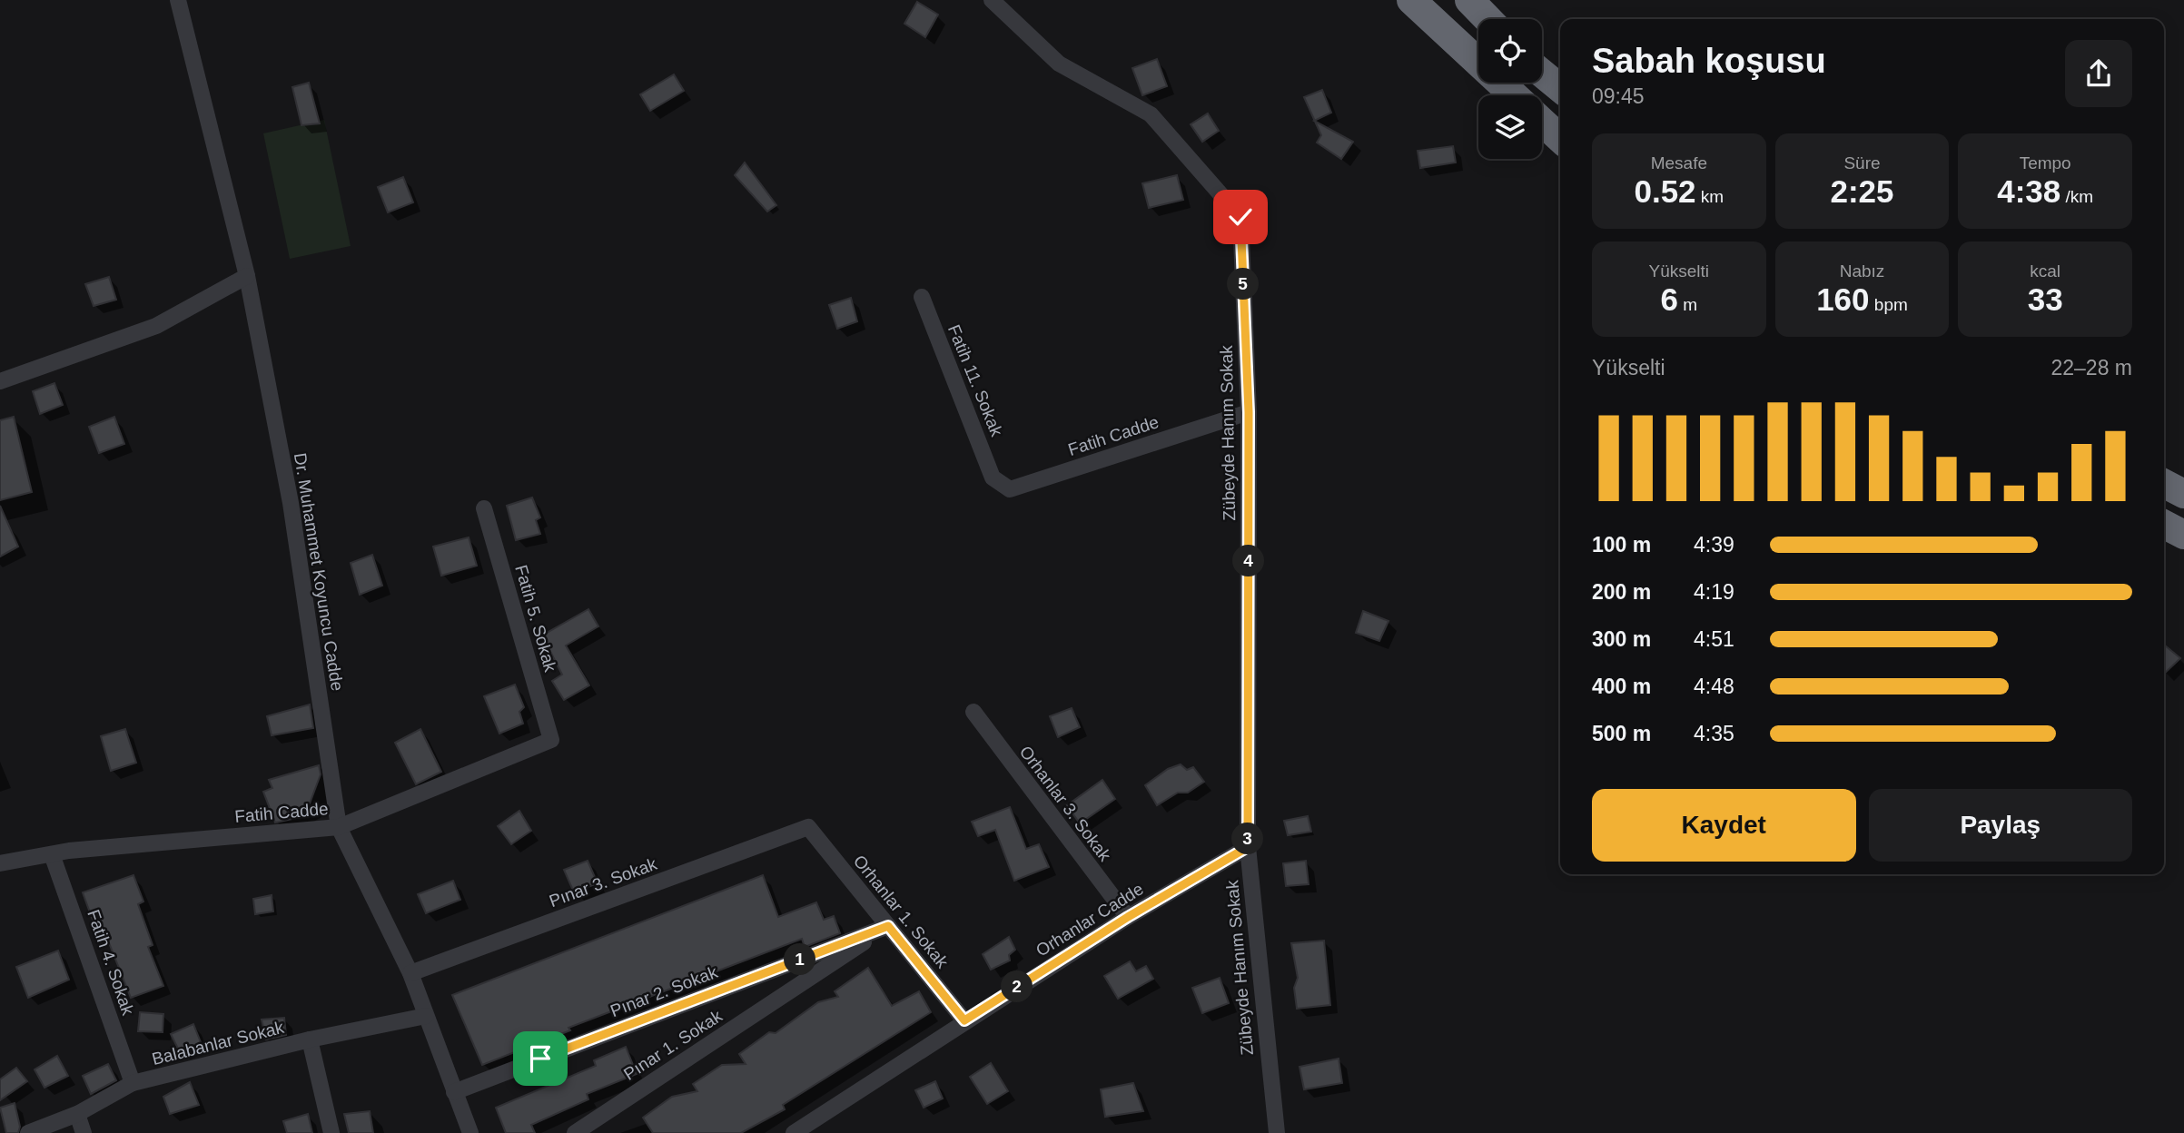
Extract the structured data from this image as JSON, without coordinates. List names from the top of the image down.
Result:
{
  "streets": {
    "street": [
      "Fatih 11. Sokak",
      "Zübeyde Hanım Sokak",
      "Fatih Cadde",
      "Dr. Muhammet Koyuncu Cadde",
      "Fatih 5. Sokak",
      "Orhanlar 3. Sokak",
      "Pınar 3. Sokak",
      "Orhanlar 1. Sokak",
      "Orhanlar Cadde",
      "Fatih 4. Sokak",
      "Pınar 2. Sokak",
      "Balabanlar Sokak",
      "Pınar 1. Sokak"
    ]
  },
  "crossings": [
    ["Fatih 11. Sokak", "Fatih Cadde"],
    ["Zübeyde Hanım Sokak", "Fatih Cadde"],
    ["Zübeyde Hanım Sokak", "Orhanlar Cadde"],
    ["Fatih Cadde", "Dr. Muhammet Koyuncu Cadde"],
    ["Fatih Cadde", "Fatih 5. Sokak"],
    ["Fatih Cadde", "Fatih 4. Sokak"],
    ["Dr. Muhammet Koyuncu Cadde", "Pınar 3. Sokak"],
    ["Dr. Muhammet Koyuncu Cadde", "Pınar 2. Sokak"],
    ["Dr. Muhammet Koyuncu Cadde", "Balabanlar Sokak"],
    ["Orhanlar 3. Sokak", "Orhanlar Cadde"],
    ["Pınar 3. Sokak", "Orhanlar 1. Sokak"],
    ["Orhanlar 1. Sokak", "Orhanlar Cadde"],
    ["Orhanlar 1. Sokak", "Pınar 2. Sokak"],
    ["Orhanlar 1. Sokak", "Pınar 1. Sokak"],
    ["Fatih 4. Sokak", "Balabanlar Sokak"],
    ["Pınar 2. Sokak", "Pınar 1. Sokak"]
  ],
  "page": {
    "heading": ["Sabah koşusu", "09:45"],
    "stats": [
      ["Mesafe", "0.52 km"],
      ["Süre", "2:25"],
      ["Tempo", "4:38 /km"],
      ["Yükselti", "6 m"],
      ["Nabız", "160 bpm"],
      ["kcal", "33"]
    ],
    "pins": [
      "5",
      "4",
      "3",
      "1",
      "2"
    ],
    "chart": ["Yükselti", "22–28 m"],
    "list": [
      {
        "name": "100 m",
        "note": "4:39"
      },
      {
        "name": "200 m",
        "note": "4:19"
      },
      {
        "name": "300 m",
        "note": "4:51"
      },
      {
        "name": "400 m",
        "note": "4:48"
      },
      {
        "name": "500 m",
        "note": "4:35"
      }
    ],
    "buttons": ["Kaydet", "Paylaş"]
  }
}
